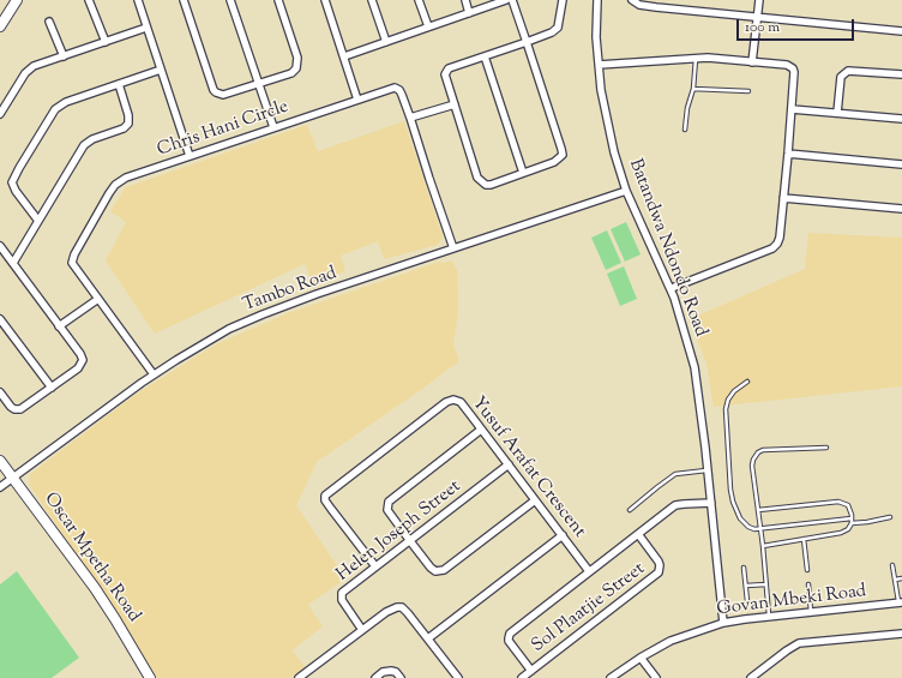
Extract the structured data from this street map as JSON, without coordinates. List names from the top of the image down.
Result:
{
  "streets": {
    "street": [
      "Chris Hani Circle",
      "Batandwa Ndondo Road",
      "Tambo Road",
      "Yusuf Arafat Crescent",
      "Helen Joseph Street",
      "Oscar Mpetha Road",
      "Govan Mbeki Road",
      "Sol Plaatjie Street"
    ]
  },
  "crossings": [
    ["Chris Hani Circle", "Tambo Road"],
    ["Batandwa Ndondo Road", "Tambo Road"],
    ["Batandwa Ndondo Road", "Govan Mbeki Road"],
    ["Tambo Road", "Oscar Mpetha Road"],
    ["Yusuf Arafat Crescent", "Helen Joseph Street"]
  ],
  "scale_bar": "100 m"
}
